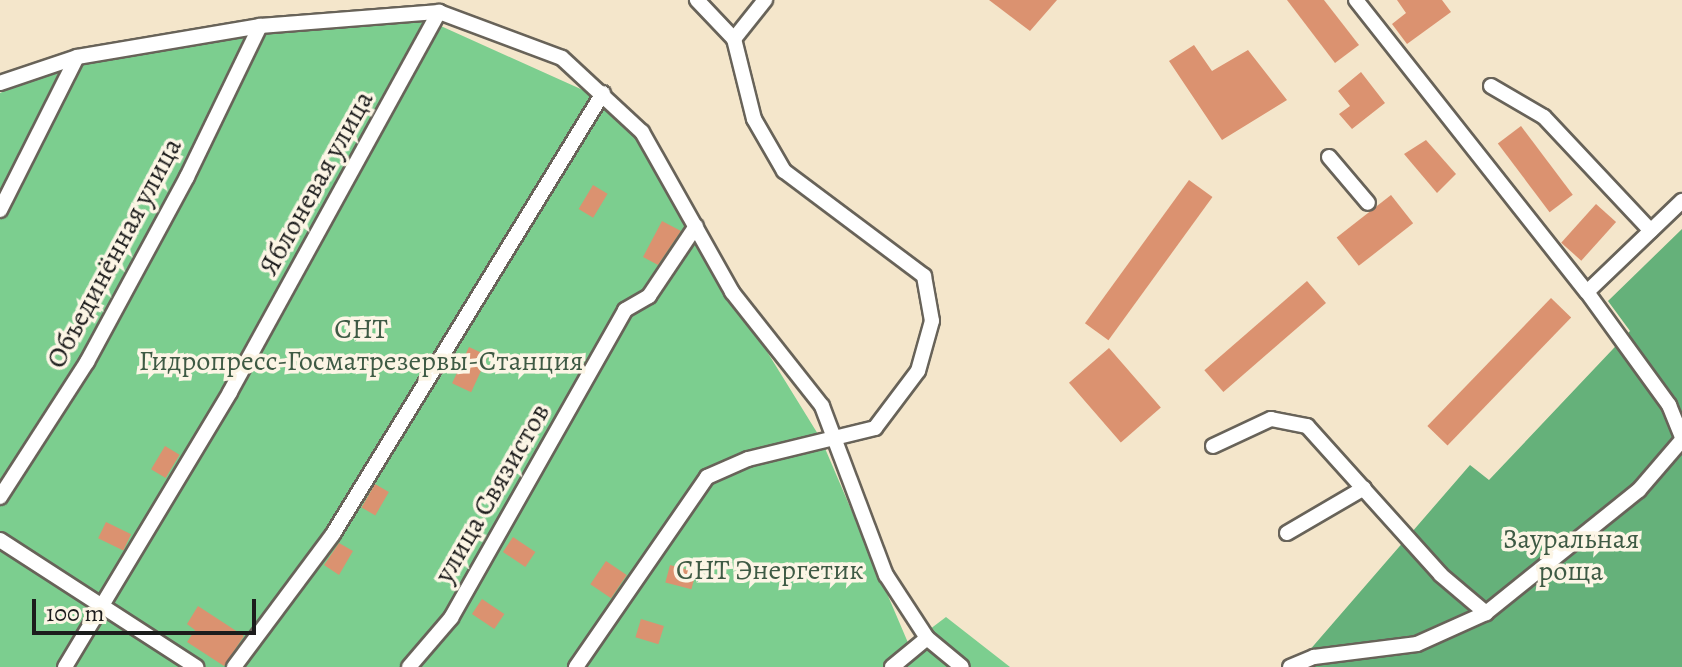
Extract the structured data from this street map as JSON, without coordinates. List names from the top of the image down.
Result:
{
  "streets": {
    "street": ["Яблоневая улица", "Объединённая улица", "улица Связистов"]
  },
  "parks": ["СНТ Гидропресс-Госматрезервы-Станция", "Зауральная роща", "СНТ Энергетик"],
  "scale_bar": "100 m"
}
